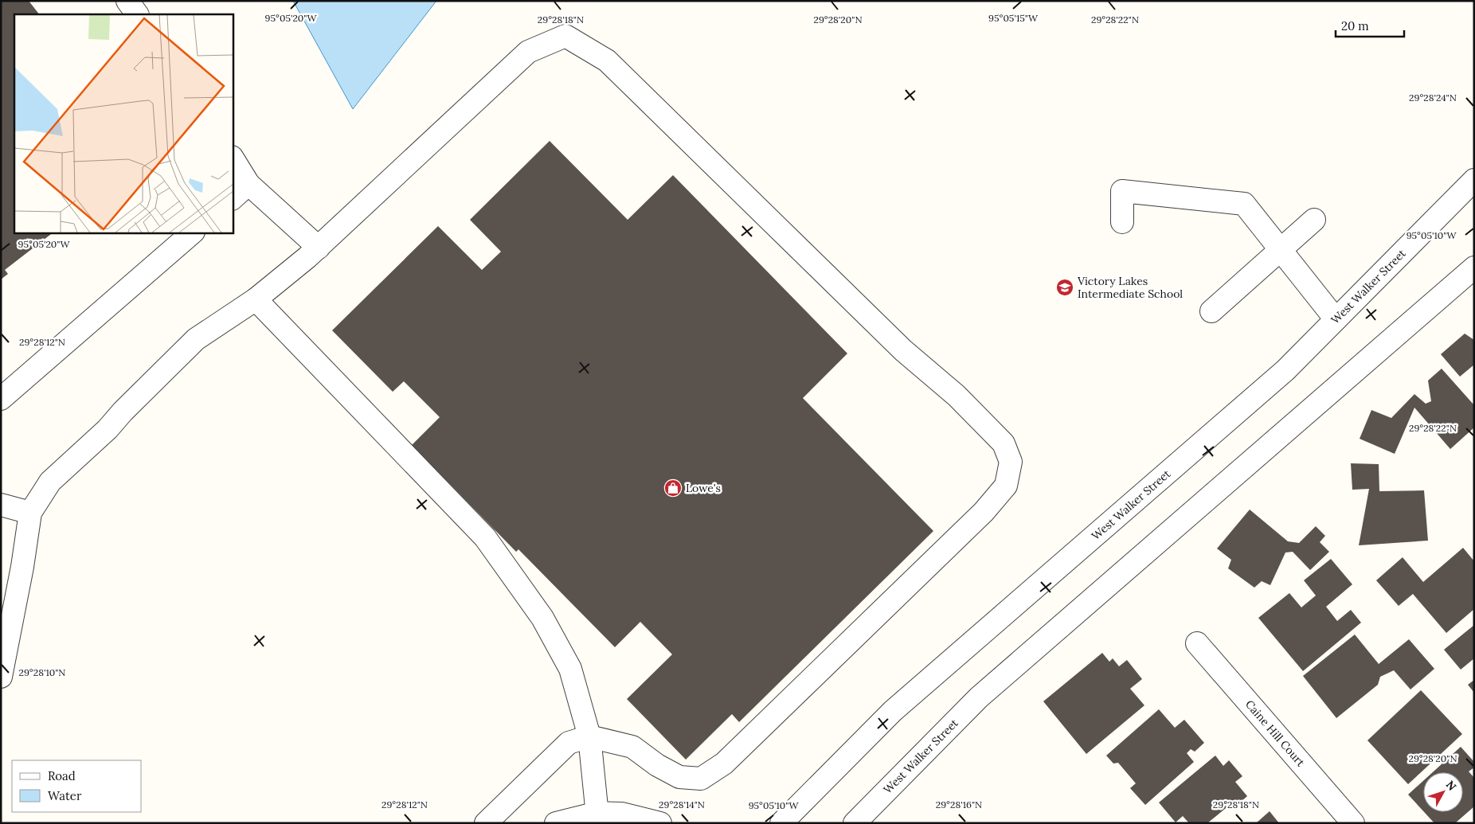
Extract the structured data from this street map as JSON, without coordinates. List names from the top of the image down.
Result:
{
  "streets": {
    "street": ["West Walker Street", "Caine Hill Court"]
  },
  "places": {
    "school or university": ["Victory Lakes Intermediate School"],
    "shop": ["Lowe's"]
  },
  "legend": ["Road", "Water"],
  "scale_bar": "20 m",
  "north": "top right",
  "coordinates": [
    "95°05'20\"W",
    "95°05'15\"W",
    "29°28'18\"N",
    "29°28'20\"N",
    "29°28'22\"N",
    "29°28'24\"N",
    "95°05'10\"W",
    "29°28'12\"N",
    "29°28'10\"N",
    "29°28'14\"N",
    "29°28'16\"N"
  ]
}
